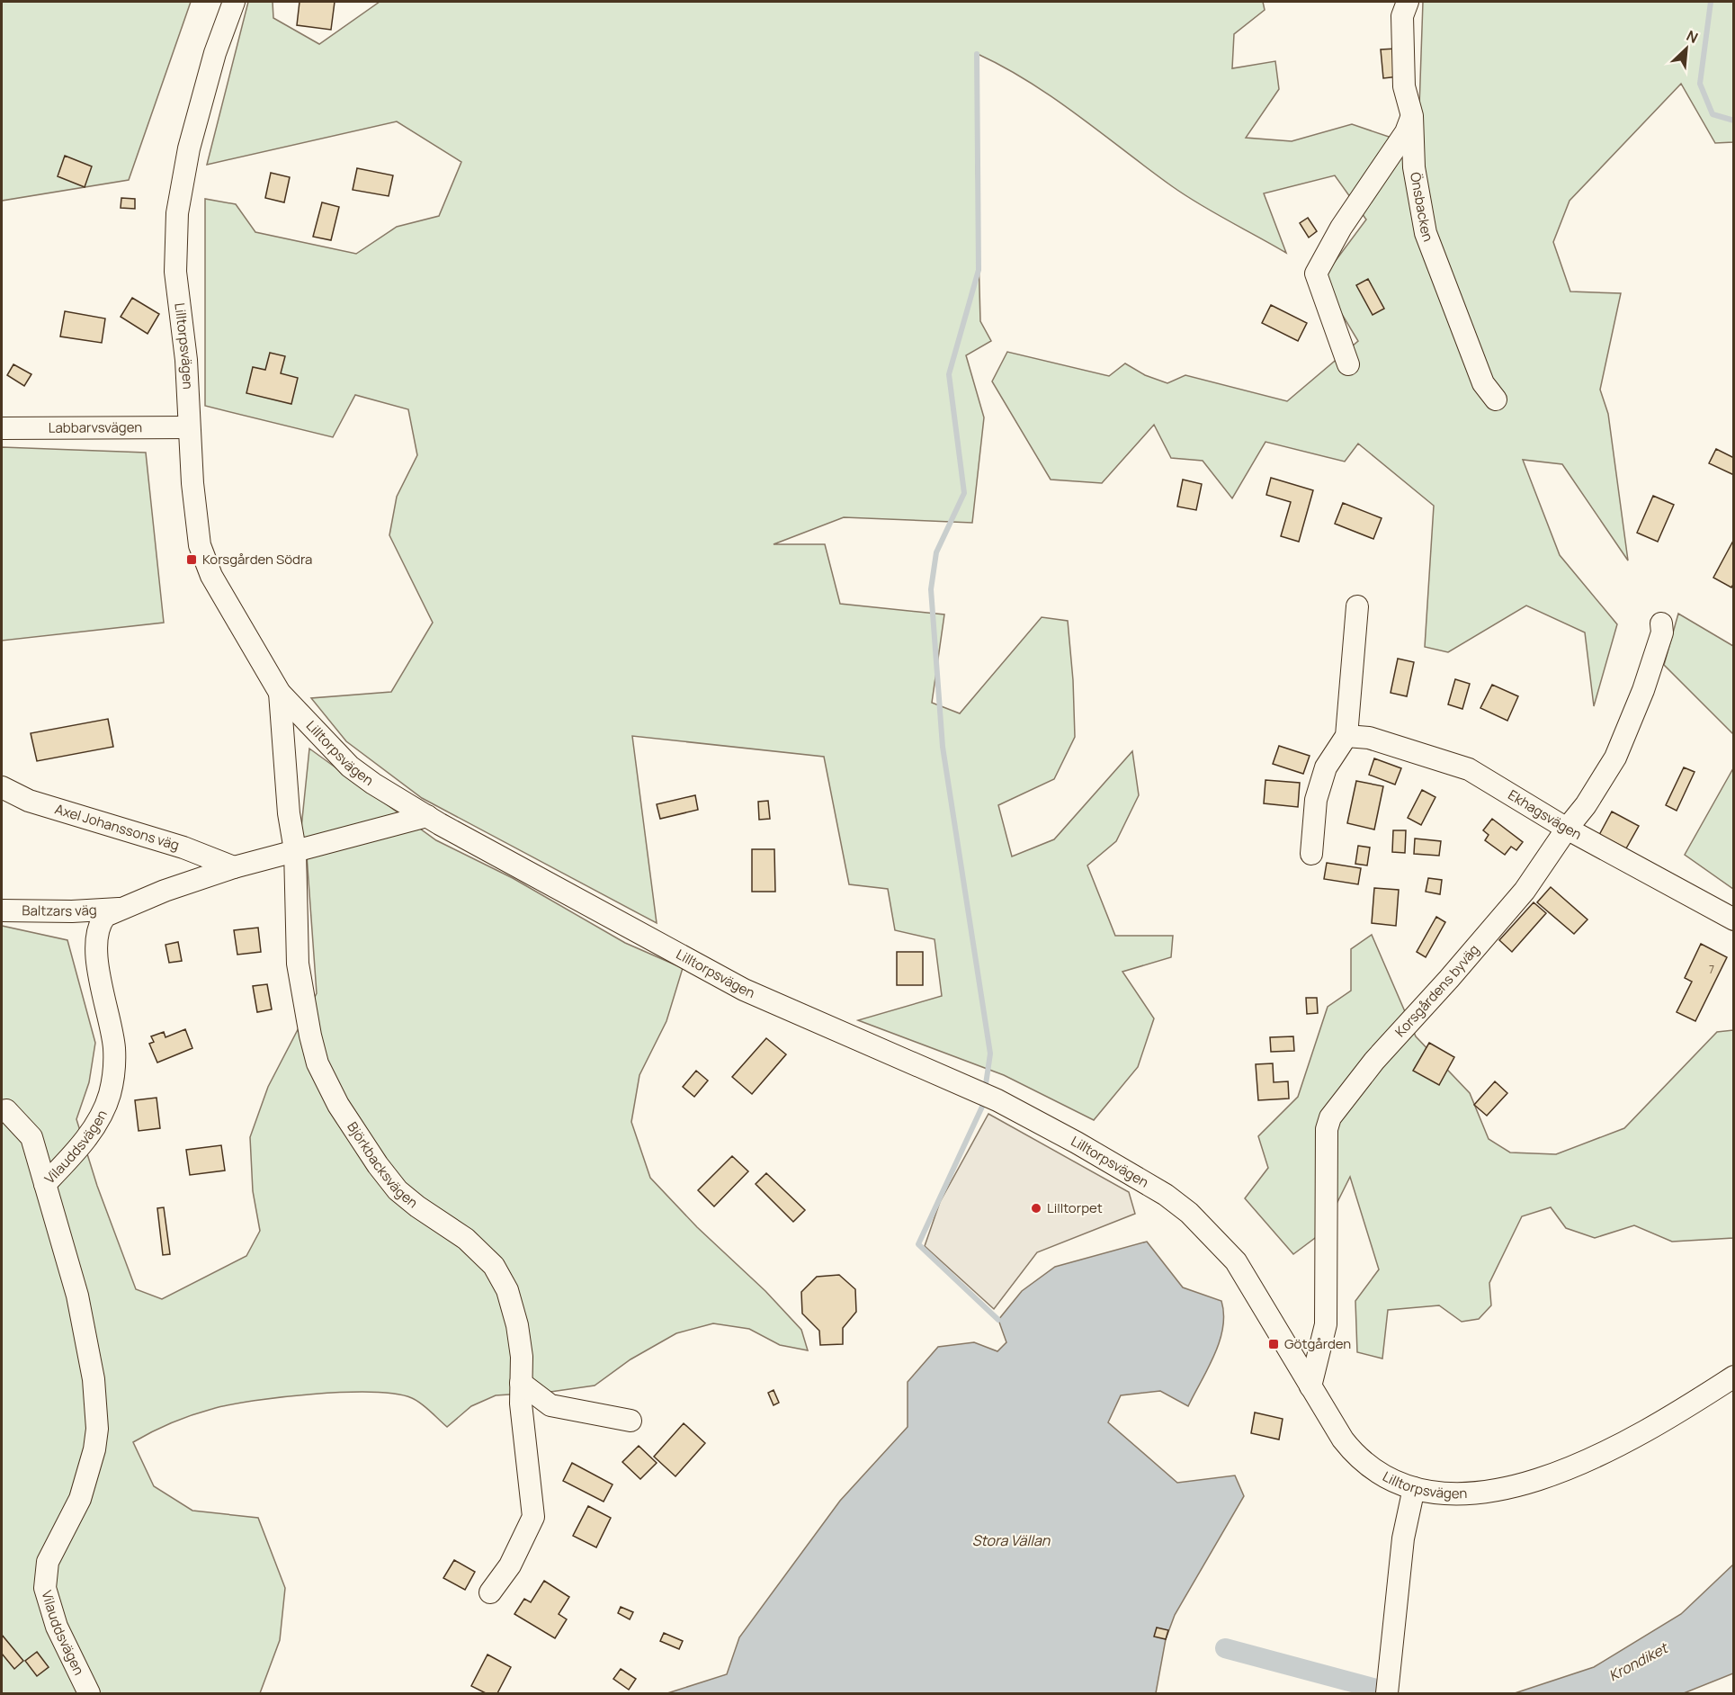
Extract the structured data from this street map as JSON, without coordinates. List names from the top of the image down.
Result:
{
  "streets": {
    "street": [
      "Önsbacken",
      "Lilltorpsvägen",
      "Labbarvsvägen",
      "Ekhagsvägen",
      "Axel Johanssons väg",
      "Baltzars väg",
      "Korsgårdens byväg",
      "Vilauddsvägen",
      "Björkbacksvägen"
    ]
  },
  "crossings": [
    ["Lilltorpsvägen", "Labbarvsvägen"],
    ["Lilltorpsvägen", "Korsgårdens byväg"],
    ["Lilltorpsvägen", "Vilauddsvägen"],
    ["Lilltorpsvägen", "Björkbacksvägen"],
    ["Ekhagsvägen", "Korsgårdens byväg"],
    ["Axel Johanssons väg", "Vilauddsvägen"],
    ["Baltzars väg", "Vilauddsvägen"],
    ["Vilauddsvägen", "Björkbacksvägen"]
  ],
  "water": ["Stora Vällan", "Krondiket"],
  "places": {
    "transit": ["Korsgården Södra", "Götgården"],
    "other": ["Lilltorpet"]
  },
  "house_numbers": ["7"],
  "north": "top right"
}
